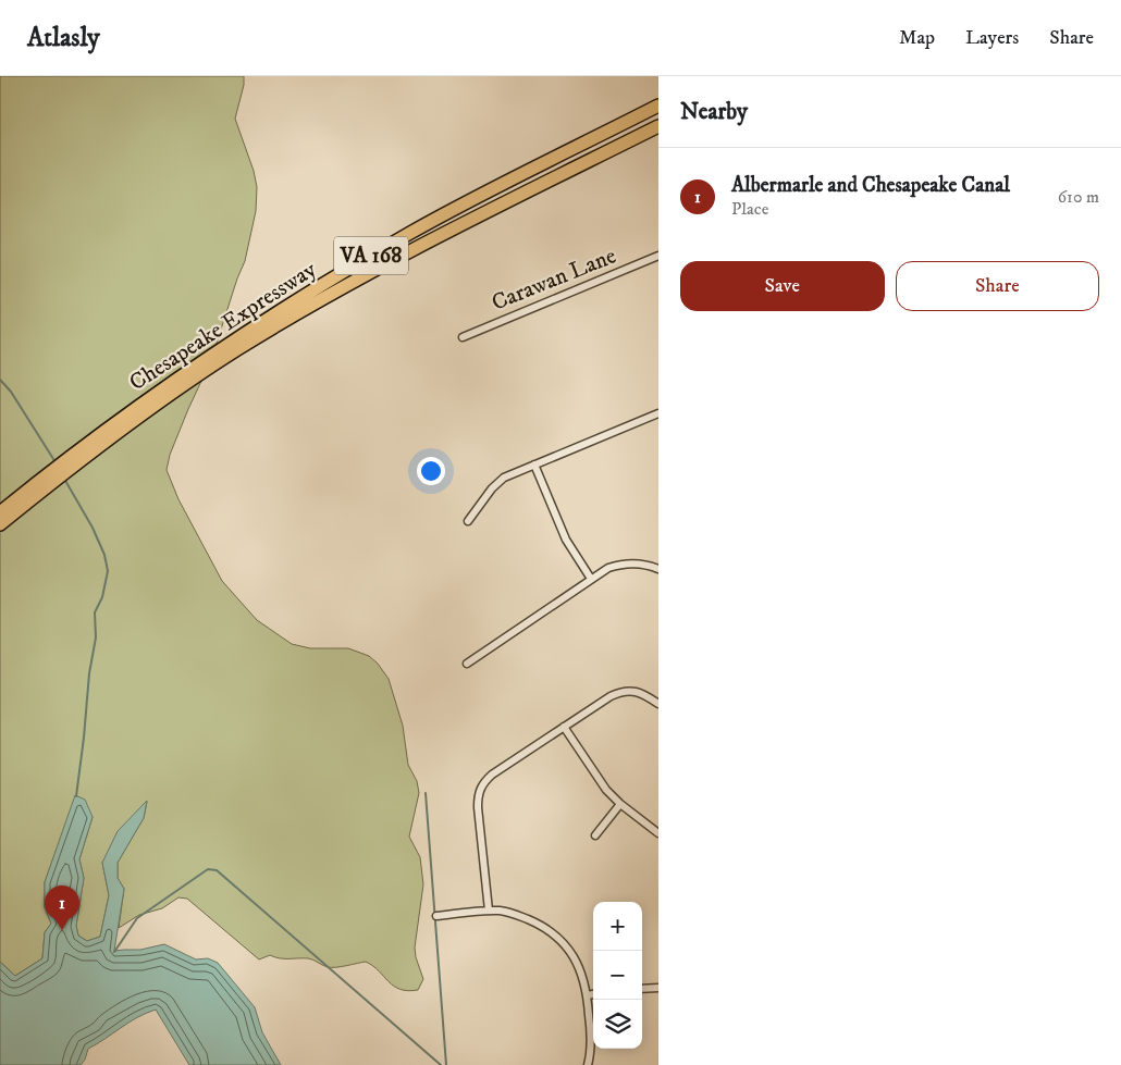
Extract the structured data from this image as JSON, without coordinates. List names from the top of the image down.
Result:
{
  "streets": {
    "highway": ["VA 168", "Chesapeake Expressway"],
    "street": ["Carawan Lane"]
  },
  "crossings": [
    ["VA 168", "Chesapeake Expressway"]
  ],
  "page": {
    "header": "Atlasly",
    "nav": ["Map", "Layers", "Share"],
    "heading": "Nearby",
    "list": [
      {
        "mark": "1",
        "name": "Albermarle and Chesapeake Canal",
        "note": "Place",
        "value": "610 m"
      }
    ],
    "buttons": ["Save", "Share"],
    "pins": "1",
    "map_buttons": ["+", "−"]
  }
}
